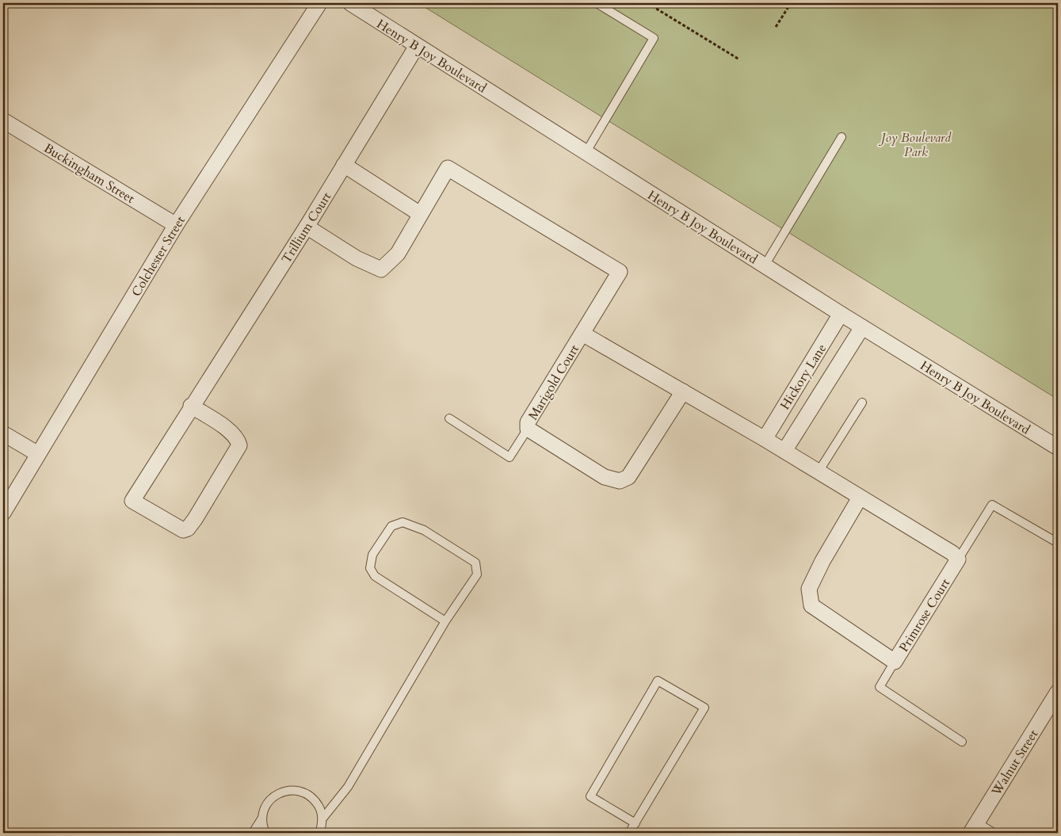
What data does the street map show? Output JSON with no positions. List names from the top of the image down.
{
  "streets": {
    "street": [
      "Henry B Joy Boulevard",
      "Buckingham Street",
      "Trillium Court",
      "Colchester Street",
      "Hickory Lane",
      "Marigold Court",
      "Primrose Court",
      "Walnut Street"
    ]
  },
  "crossings": [
    ["Henry B Joy Boulevard", "Trillium Court"],
    ["Henry B Joy Boulevard", "Hickory Lane"],
    ["Buckingham Street", "Colchester Street"],
    ["Trillium Court", "Marigold Court"],
    ["Hickory Lane", "Marigold Court"]
  ],
  "parks": ["Joy Boulevard Park"]
}
